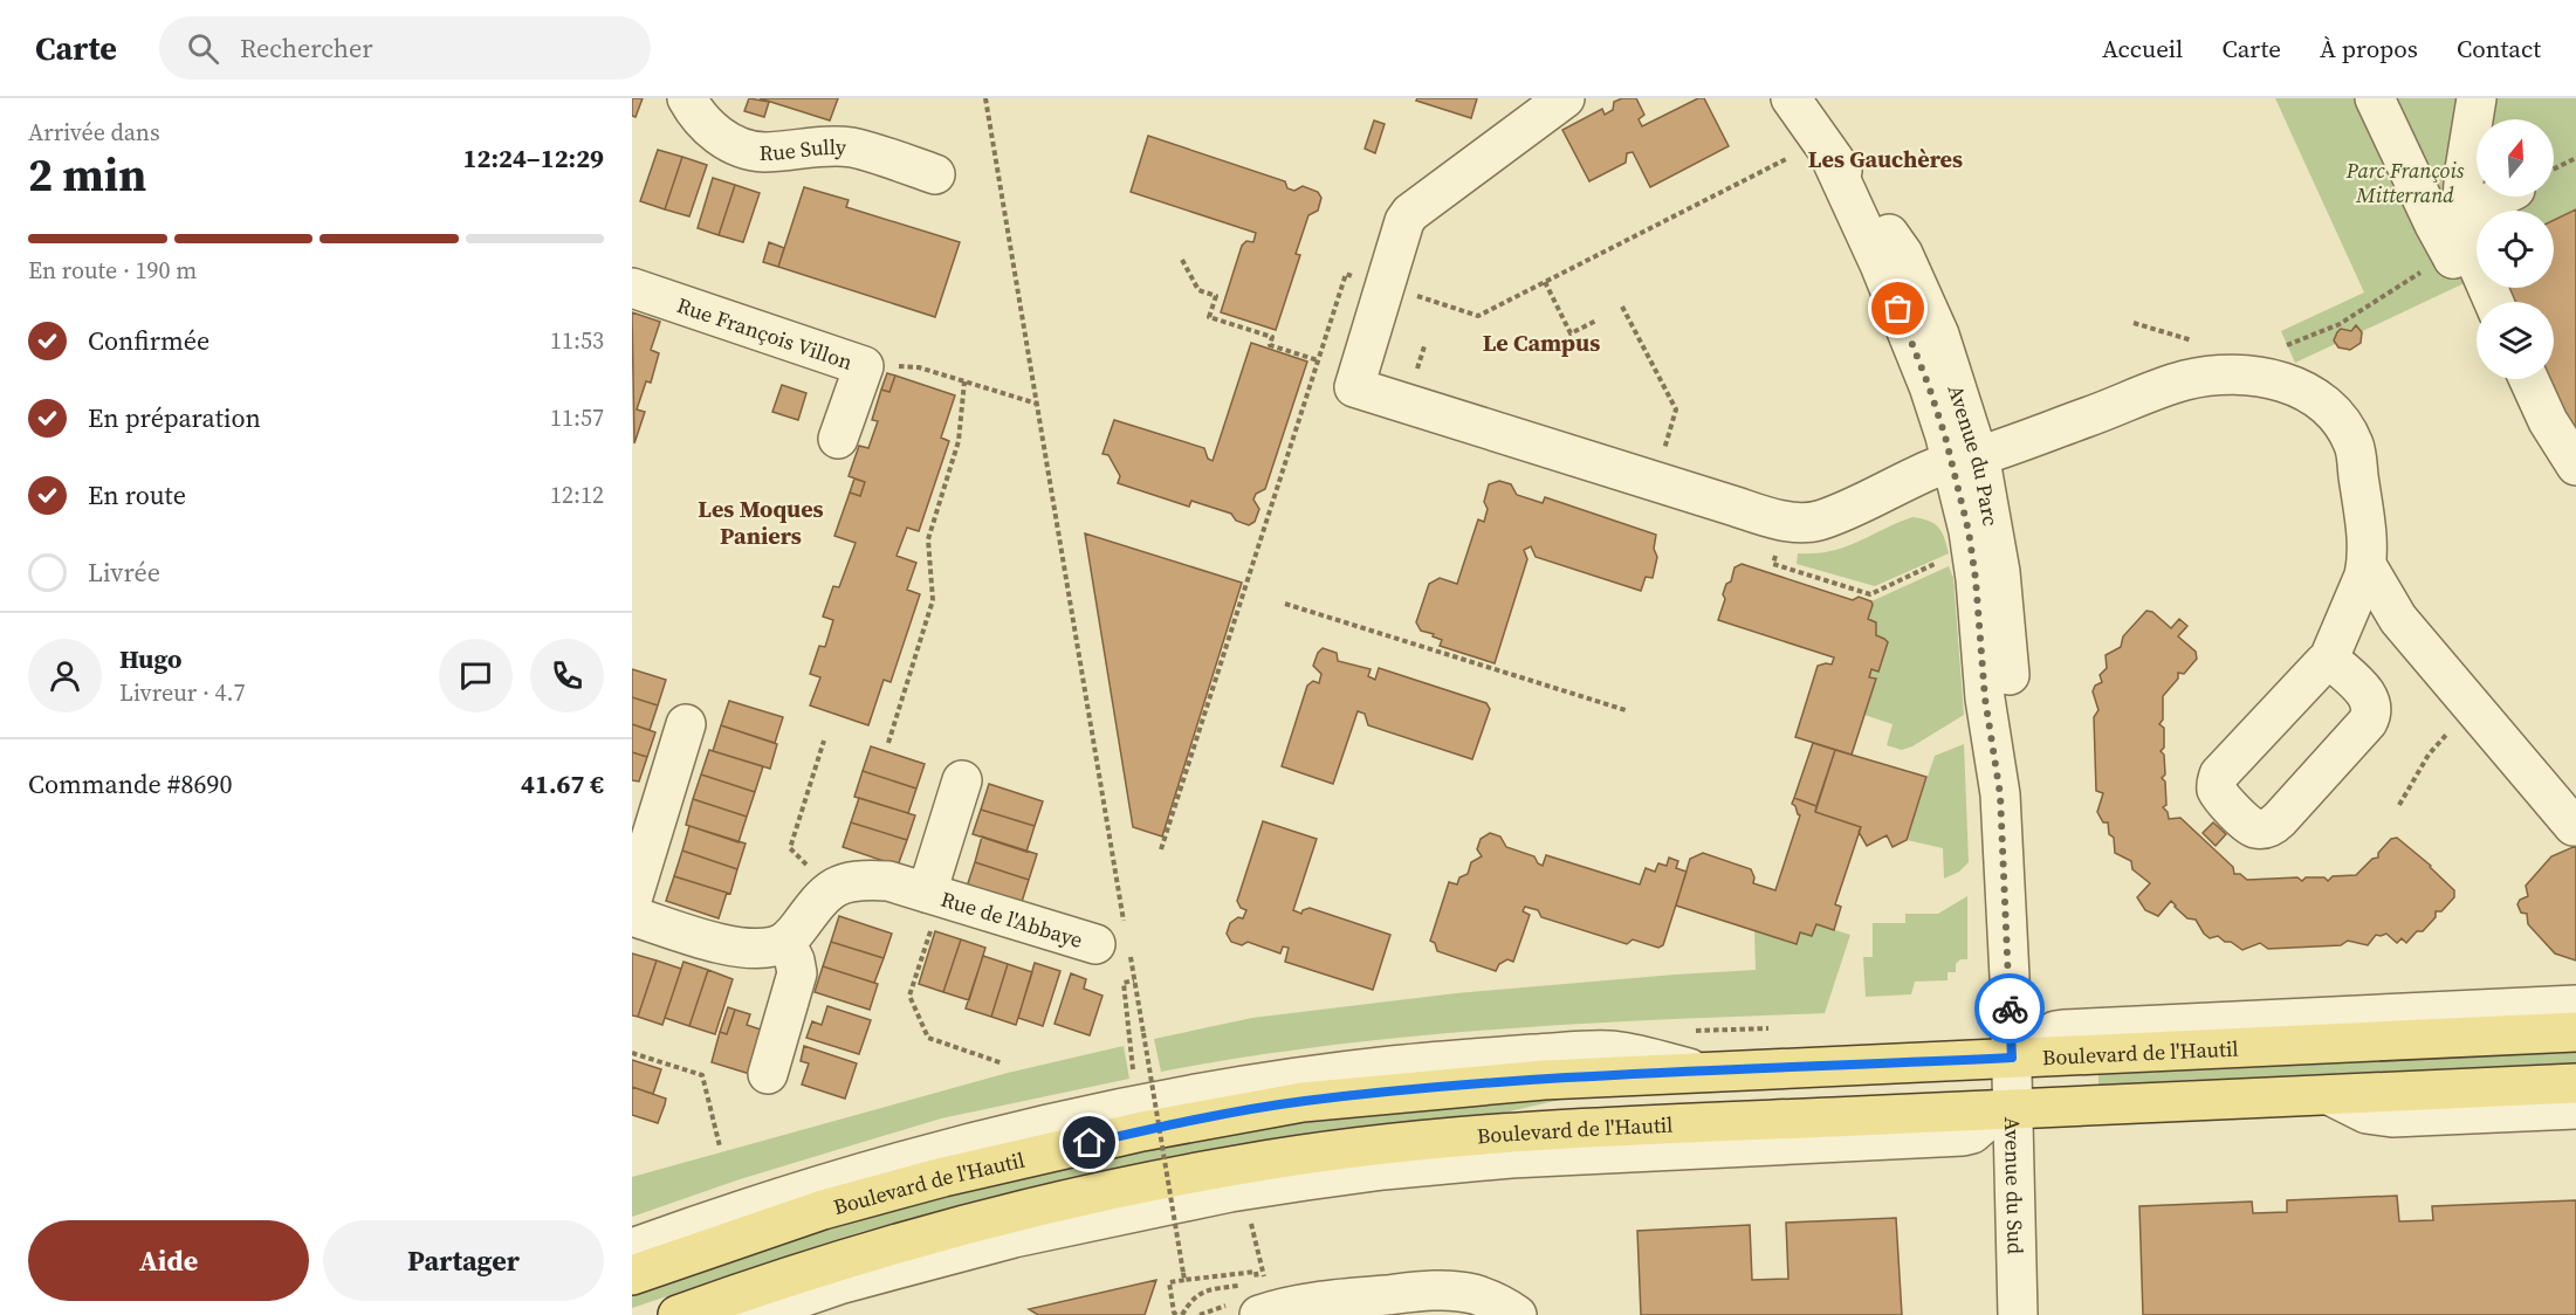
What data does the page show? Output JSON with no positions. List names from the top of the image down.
{
  "streets": {
    "main road": ["Boulevard de l'Hautil"],
    "street": [
      "Rue Sully",
      "Rue François Villon",
      "Avenue du Parc",
      "Rue de l'Abbaye",
      "Avenue du Sud"
    ]
  },
  "crossings": [
    ["Avenue du Parc", "Boulevard de l'Hautil"],
    ["Avenue du Parc", "Avenue du Sud"],
    ["Boulevard de l'Hautil", "Avenue du Sud"]
  ],
  "districts": ["Les Gauchères", "Le Campus", "Les Moques Paniers"],
  "parks": ["Parc François Mitterrand"],
  "north": "top",
  "page": {
    "header": "Carte",
    "search": "Rechercher",
    "nav": [
      "Accueil",
      "Carte",
      "À propos",
      "Contact"
    ],
    "heading": ["2 min", "Arrivée dans", "12:24–12:29"],
    "panel": [
      "Hugo",
      "Livreur · 4.7",
      "Commande #8690",
      "41.67 €"
    ],
    "bar": "En route · 190 m",
    "list": [
      ["Confirmée", "11:53"],
      ["En préparation", "11:57"],
      ["En route", "12:12"],
      "Livrée"
    ],
    "buttons": ["Aide", "Partager"]
  }
}
